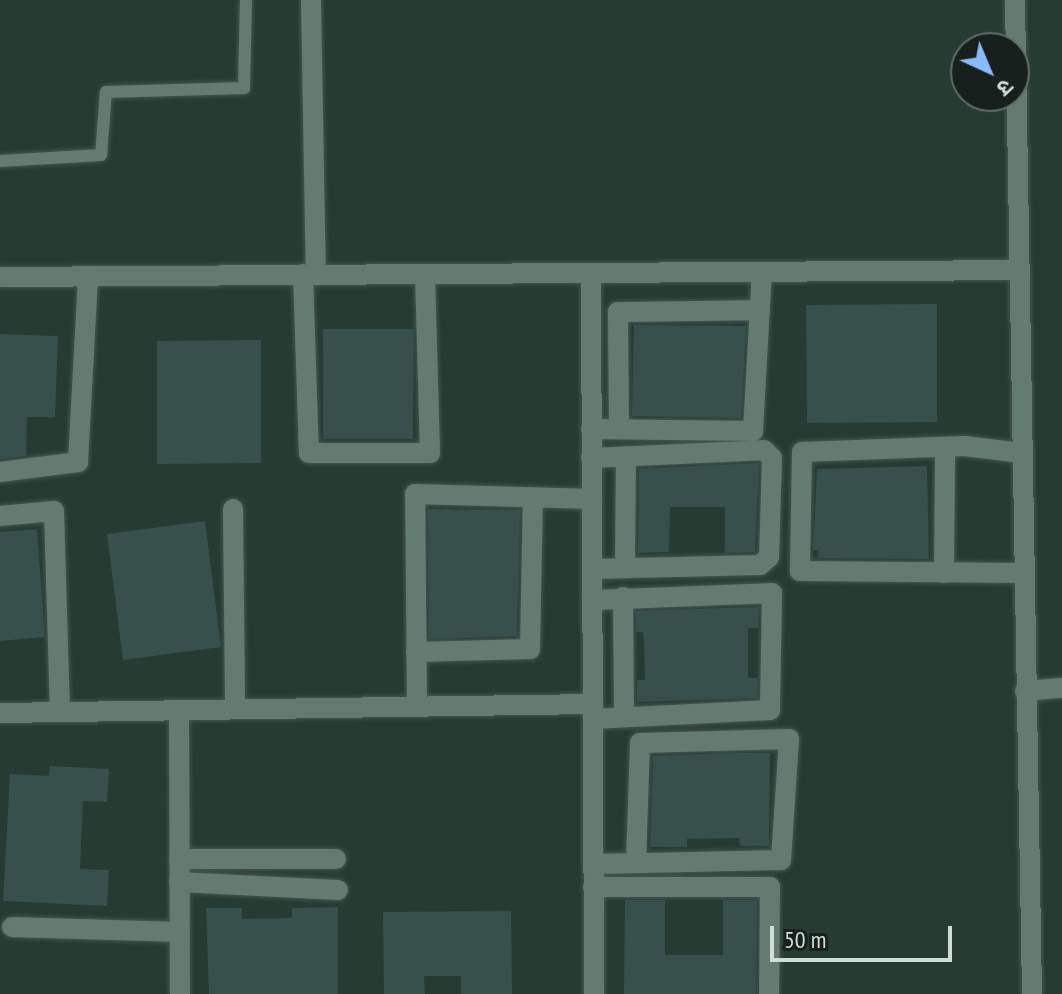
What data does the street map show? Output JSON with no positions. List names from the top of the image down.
{
  "scale_bar": "50 m",
  "north": "bottom right"
}
